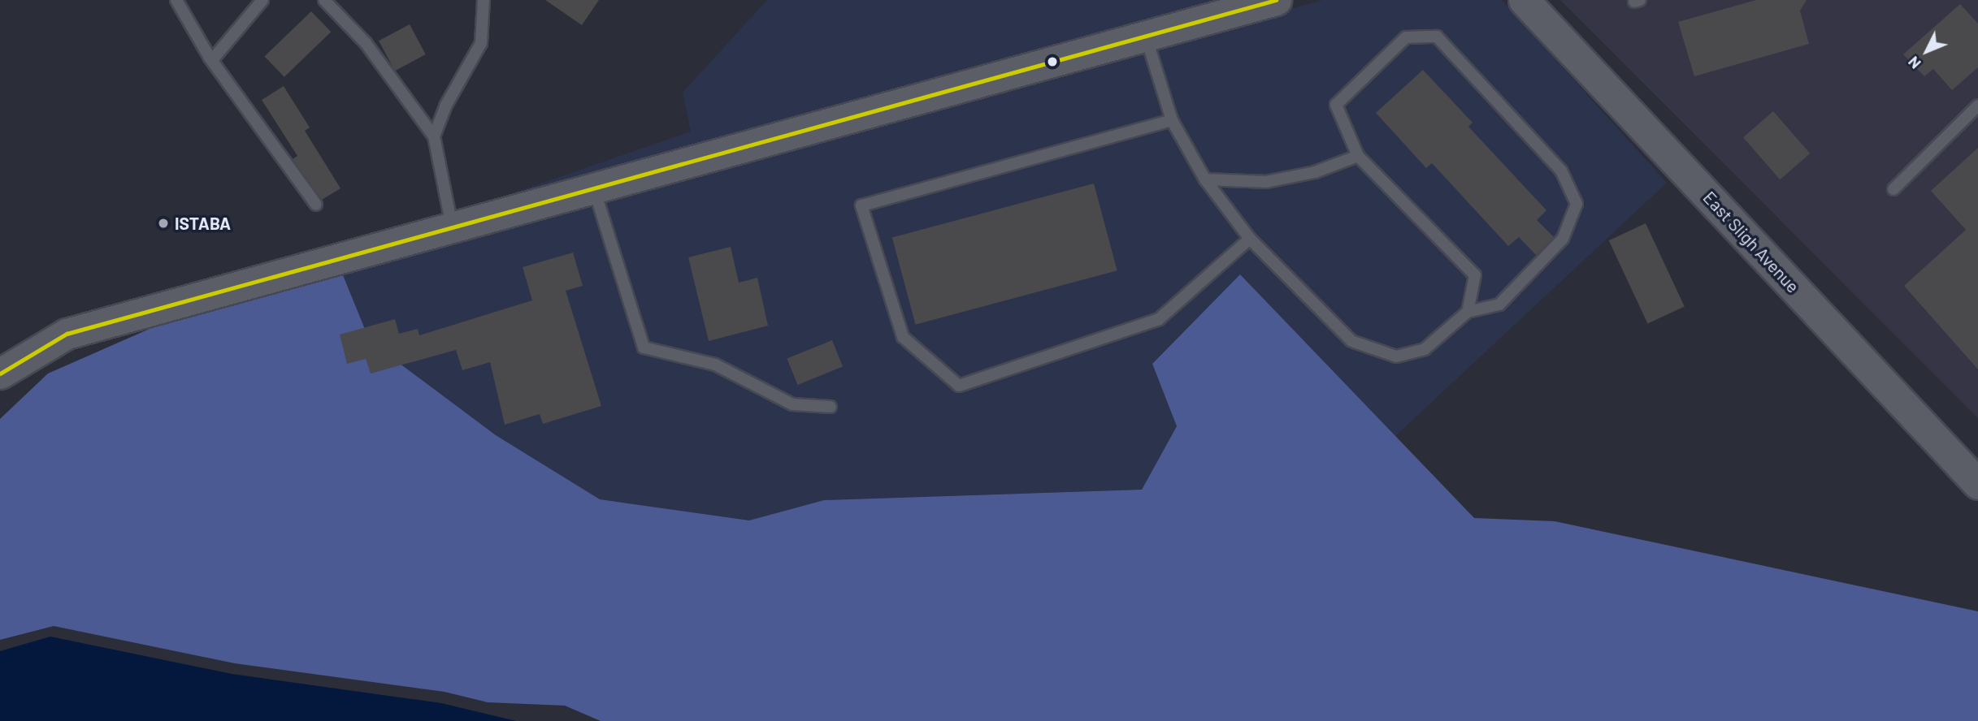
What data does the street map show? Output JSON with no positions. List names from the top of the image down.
{
  "streets": {
    "street": ["East Sligh Avenue"]
  },
  "places": ["ISTABA"],
  "north": "bottom left"
}
